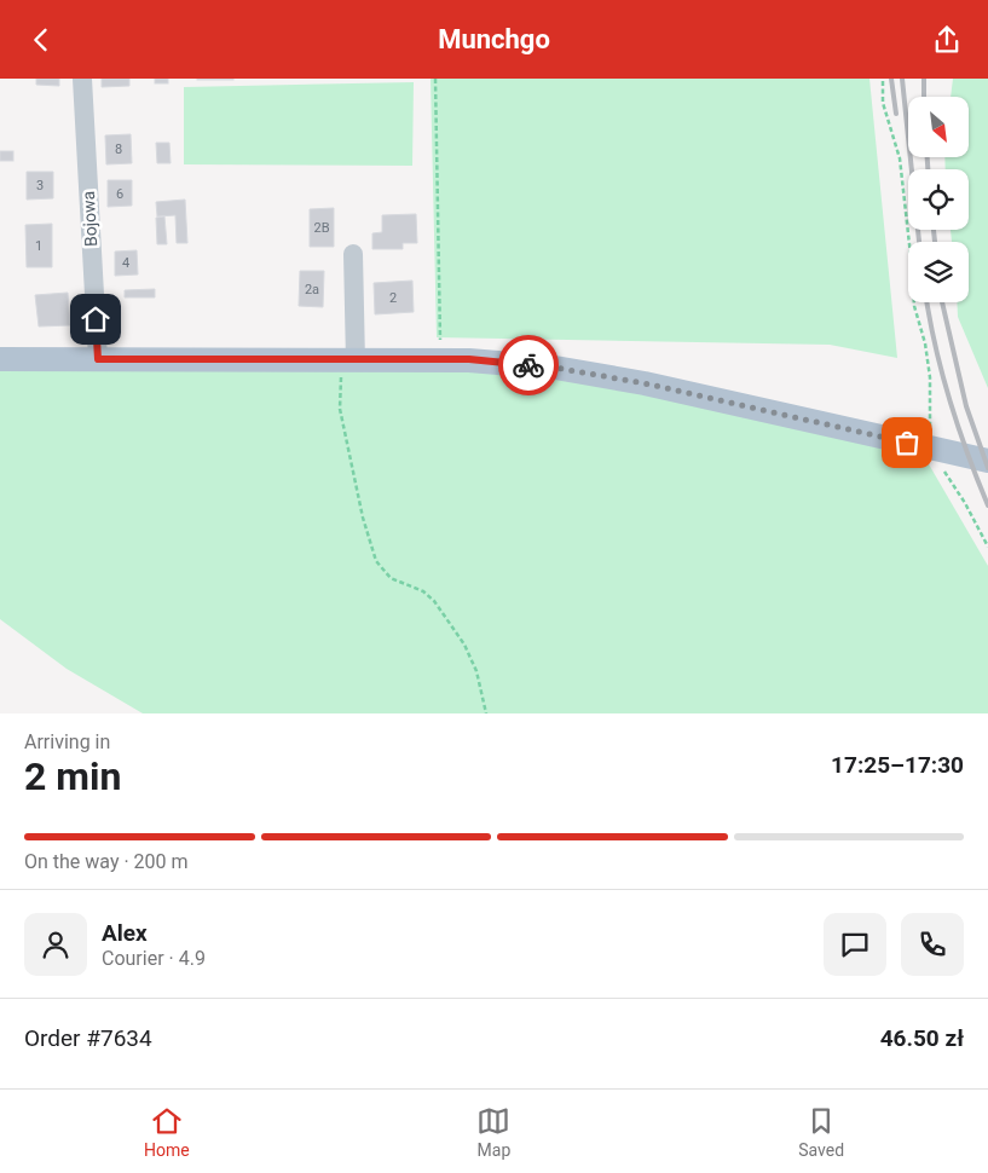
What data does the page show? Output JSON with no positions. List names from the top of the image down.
{
  "streets": {
    "street": ["Bojowa"]
  },
  "house_numbers": [
    "8",
    "3",
    "6",
    "2B",
    "1",
    "4",
    "2a",
    "2"
  ],
  "north": "bottom right",
  "page": {
    "header": "Munchgo",
    "heading": ["2 min", "Arriving in", "17:25–17:30"],
    "panel": [
      "Alex",
      "Courier · 4.9",
      "Order #7634",
      "46.50 zł"
    ],
    "bar": "On the way · 200 m",
    "tabs": ["Home", "Map", "Saved"]
  }
}
